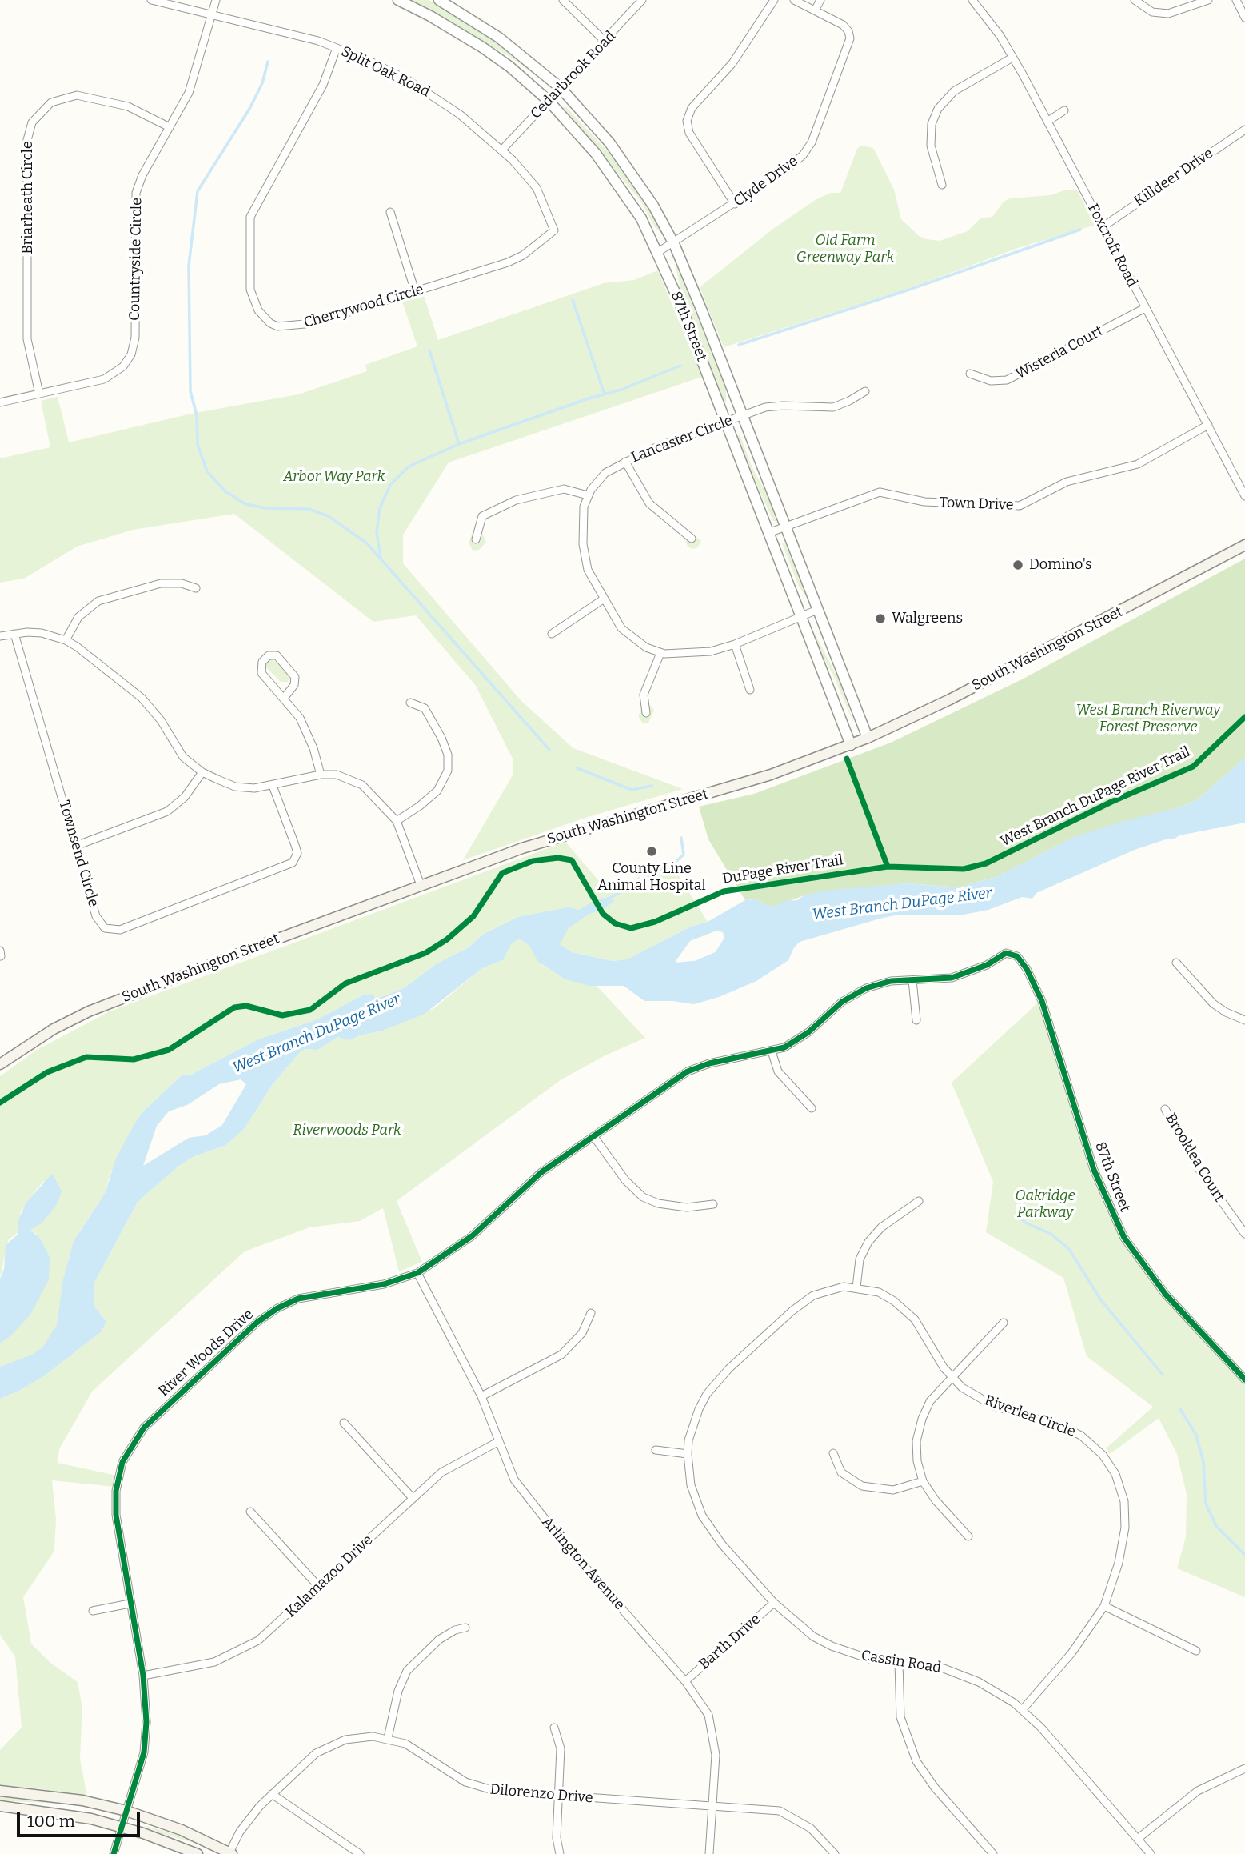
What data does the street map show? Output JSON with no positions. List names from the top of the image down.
{
  "streets": {
    "main road": ["South Washington Street"],
    "street": [
      "Split Oak Road",
      "Cedarbrook Road",
      "Killdeer Drive",
      "Clyde Drive",
      "Briarheath Circle",
      "Foxcroft Road",
      "Countryside Circle",
      "Cherrywood Circle",
      "87th Street",
      "Wisteria Court",
      "Lancaster Circle",
      "Town Drive",
      "Townsend Circle",
      "Brooklea Court",
      "River Woods Drive",
      "Riverlea Circle",
      "Arlington Avenue",
      "Kalamazoo Drive",
      "Barth Drive",
      "Cassin Road",
      "Dilorenzo Drive"
    ],
    "cycle path": ["West Branch DuPage River Trail", "DuPage River Trail"]
  },
  "crossings": [
    ["Split Oak Road", "Cedarbrook Road"],
    ["Split Oak Road", "Countryside Circle"],
    ["Split Oak Road", "Cherrywood Circle"],
    ["Cedarbrook Road", "87th Street"],
    ["Killdeer Drive", "Foxcroft Road"],
    ["Clyde Drive", "87th Street"],
    ["Briarheath Circle", "Countryside Circle"],
    ["Foxcroft Road", "Wisteria Court"],
    ["Foxcroft Road", "Town Drive"],
    ["87th Street", "Lancaster Circle"],
    ["87th Street", "Town Drive"],
    ["87th Street", "South Washington Street"],
    ["87th Street", "River Woods Drive"],
    ["River Woods Drive", "Arlington Avenue"],
    ["River Woods Drive", "Kalamazoo Drive"],
    ["Riverlea Circle", "Cassin Road"],
    ["Arlington Avenue", "Kalamazoo Drive"],
    ["Arlington Avenue", "Barth Drive"],
    ["Arlington Avenue", "Dilorenzo Drive"],
    ["Barth Drive", "Cassin Road"]
  ],
  "water": ["West Branch DuPage River"],
  "parks": [
    "Old Farm Greenway Park",
    "Arbor Way Park",
    "West Branch Riverway Forest Preserve",
    "Riverwoods Park",
    "Oakridge Parkway"
  ],
  "places": ["Domino's", "Walgreens", "County Line Animal Hospital"],
  "scale_bar": "100 m"
}
